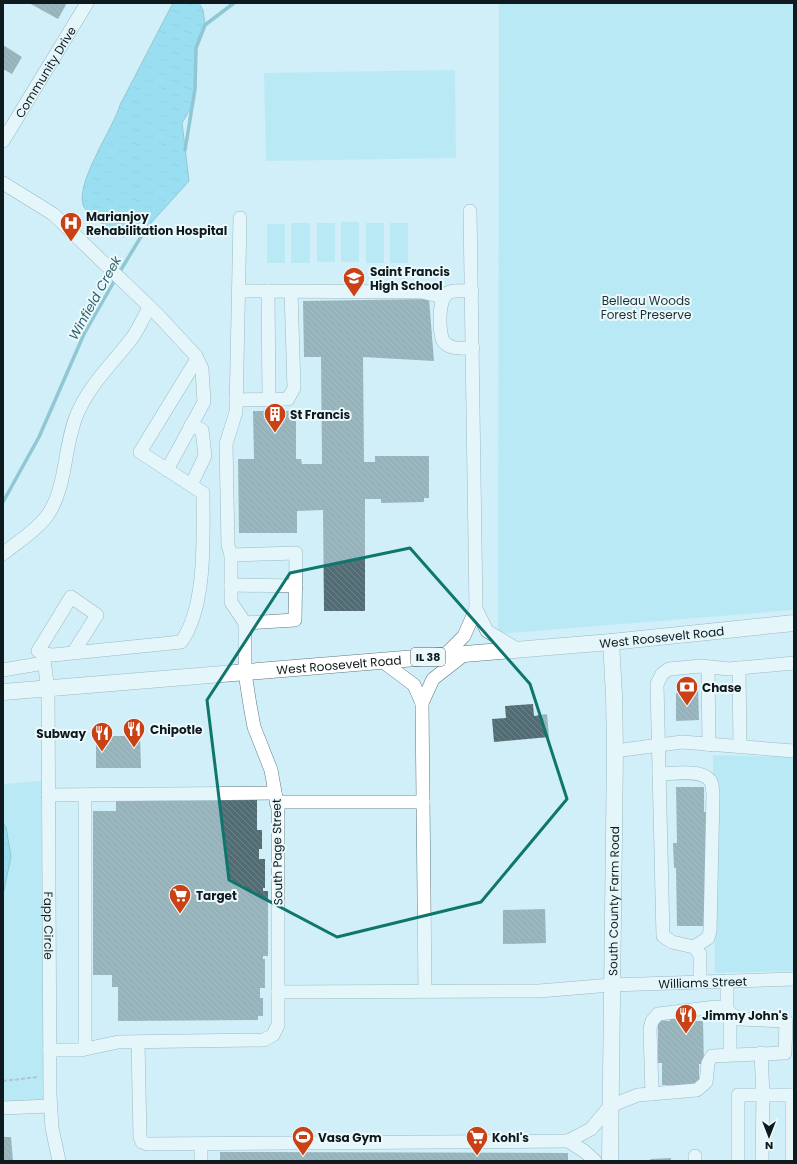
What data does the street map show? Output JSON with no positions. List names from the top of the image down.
{
  "streets": {
    "main road": ["West Roosevelt Road", "IL 38", "South County Farm Road"],
    "street": [
      "Community Drive",
      "South Page Street",
      "Fapp Circle",
      "Williams Street"
    ]
  },
  "crossings": [
    ["West Roosevelt Road", "South Page Street"],
    ["West Roosevelt Road", "South County Farm Road"],
    ["West Roosevelt Road", "Fapp Circle"],
    ["South Page Street", "Williams Street"],
    ["South County Farm Road", "Williams Street"]
  ],
  "water": ["Winfield Creek"],
  "parks": ["Belleau Woods Forest Preserve"],
  "places": {
    "hospital": ["Marianjoy Rehabilitation Hospital"],
    "school or university": ["Saint Francis High School"],
    "building": ["St Francis"],
    "bank": ["Chase"],
    "restaurant": ["Chipotle", "Subway", "Jimmy John's"],
    "supermarket": ["Target", "Kohl's"],
    "sports": ["Vasa Gym"]
  },
  "north": "bottom"
}
